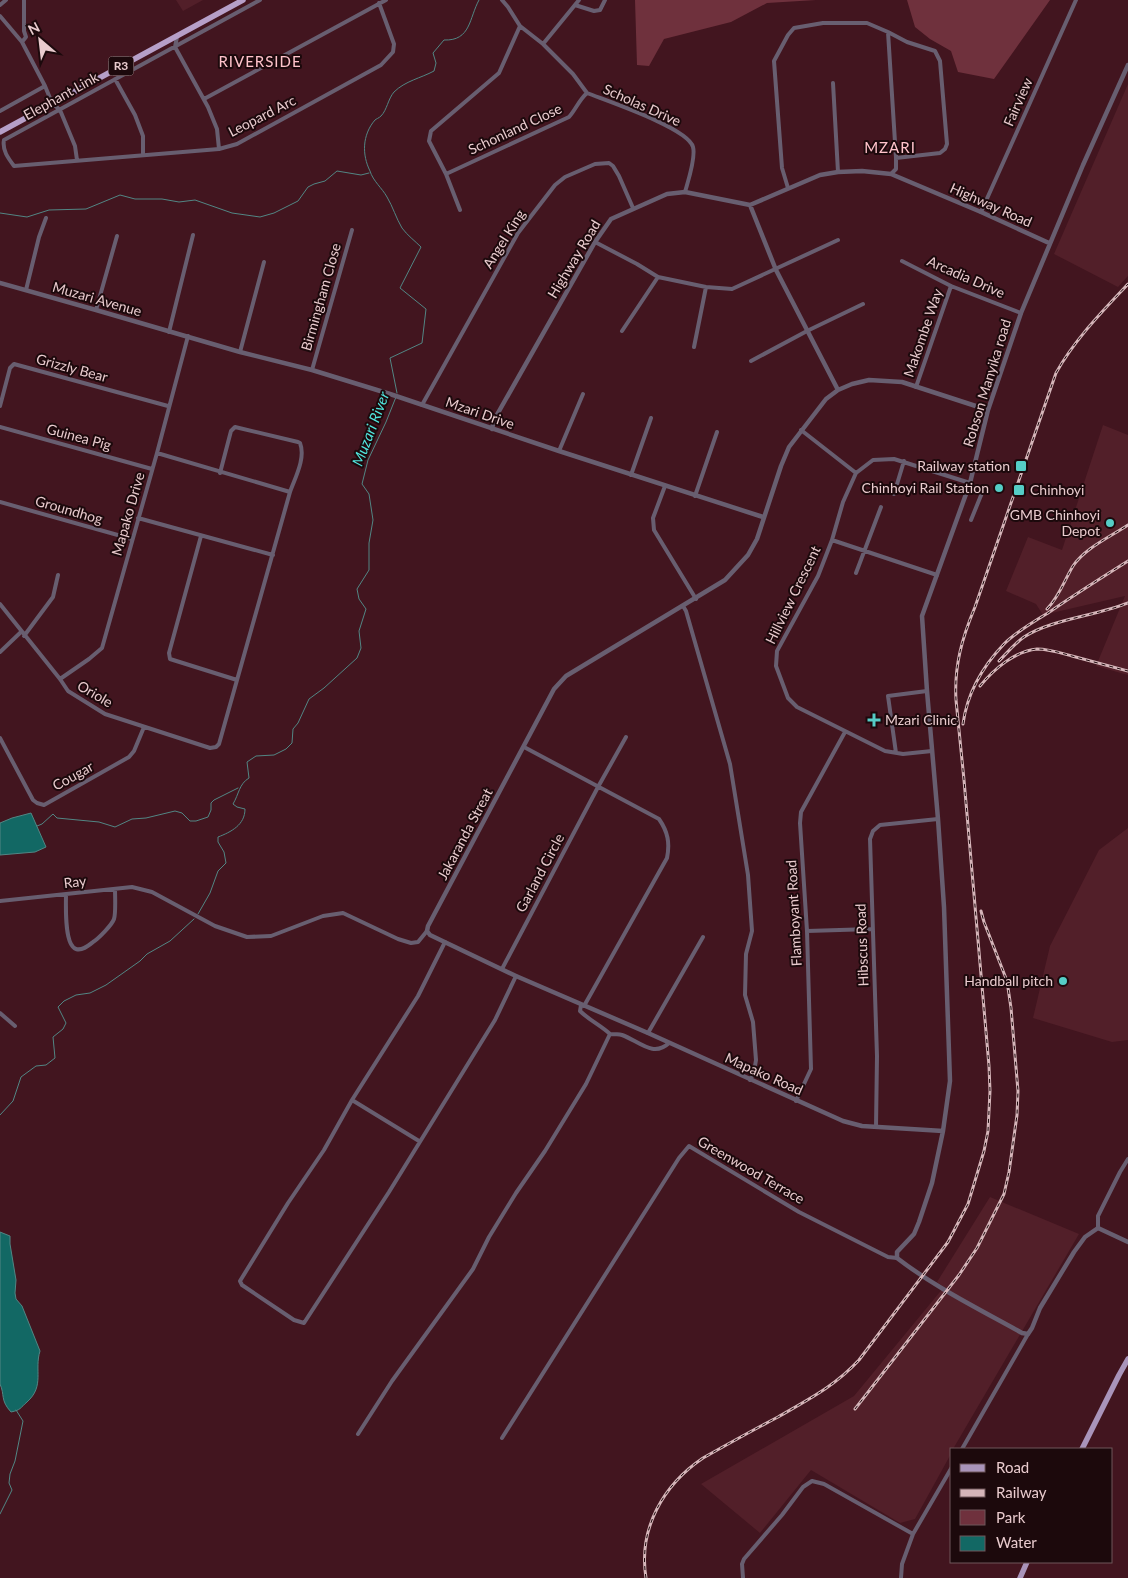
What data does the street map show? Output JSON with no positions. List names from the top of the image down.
{
  "streets": {
    "highway": ["R3"],
    "street": [
      "Elephant Link",
      "Fairview",
      "Scholas Drive",
      "Leopard Arc",
      "Schonland Close",
      "Highway Road",
      "Angel King",
      "Arcadia Drive",
      "Birmingham Close",
      "Muzari Avenue",
      "Makombe Way",
      "Grizzly Bear",
      "Robson Manyika road",
      "Mzari Drive",
      "Guinea Pig",
      "Groundhog",
      "Mapako Drive",
      "Hillview Crescent",
      "Oriole",
      "Cougar",
      "Jakaranda Streat",
      "Garland Circle",
      "Ray",
      "Flamboyant Road",
      "Hibscus Road",
      "Mapako Road",
      "Greenwood Terrace"
    ]
  },
  "crossings": [
    ["Elephant Link", "Leopard Arc"],
    ["Fairview", "Highway Road"],
    ["Scholas Drive", "Schonland Close"],
    ["Scholas Drive", "Highway Road"],
    ["Highway Road", "Angel King"],
    ["Highway Road", "Robson Manyika road"],
    ["Highway Road", "Mzari Drive"],
    ["Angel King", "Mzari Drive"],
    ["Arcadia Drive", "Makombe Way"],
    ["Arcadia Drive", "Robson Manyika road"],
    ["Birmingham Close", "Mzari Drive"],
    ["Muzari Avenue", "Mzari Drive"],
    ["Muzari Avenue", "Mapako Drive"],
    ["Grizzly Bear", "Mapako Drive"],
    ["Robson Manyika road", "Hillview Crescent"],
    ["Robson Manyika road", "Hibscus Road"],
    ["Robson Manyika road", "Mapako Road"],
    ["Robson Manyika road", "Greenwood Terrace"],
    ["Mzari Drive", "Mapako Drive"],
    ["Mzari Drive", "Jakaranda Streat"],
    ["Guinea Pig", "Mapako Drive"],
    ["Groundhog", "Mapako Drive"],
    ["Mapako Drive", "Oriole"],
    ["Hillview Crescent", "Flamboyant Road"],
    ["Oriole", "Cougar"],
    ["Jakaranda Streat", "Ray"],
    ["Jakaranda Streat", "Mapako Road"],
    ["Garland Circle", "Mapako Road"],
    ["Ray", "Mapako Road"],
    ["Flamboyant Road", "Mapako Road"],
    ["Hibscus Road", "Mapako Road"]
  ],
  "districts": ["RIVERSIDE", "MZARI"],
  "water": ["Muzari River"],
  "places": {
    "transit": ["Railway station", "Chinhoyi"],
    "other": ["Chinhoyi Rail Station", "GMB Chinhoyi Depot", "Handball pitch"],
    "health": ["Mzari Clinic"]
  },
  "legend": [
    "Road",
    "Railway",
    "Park",
    "Water"
  ],
  "north": "top left"
}
